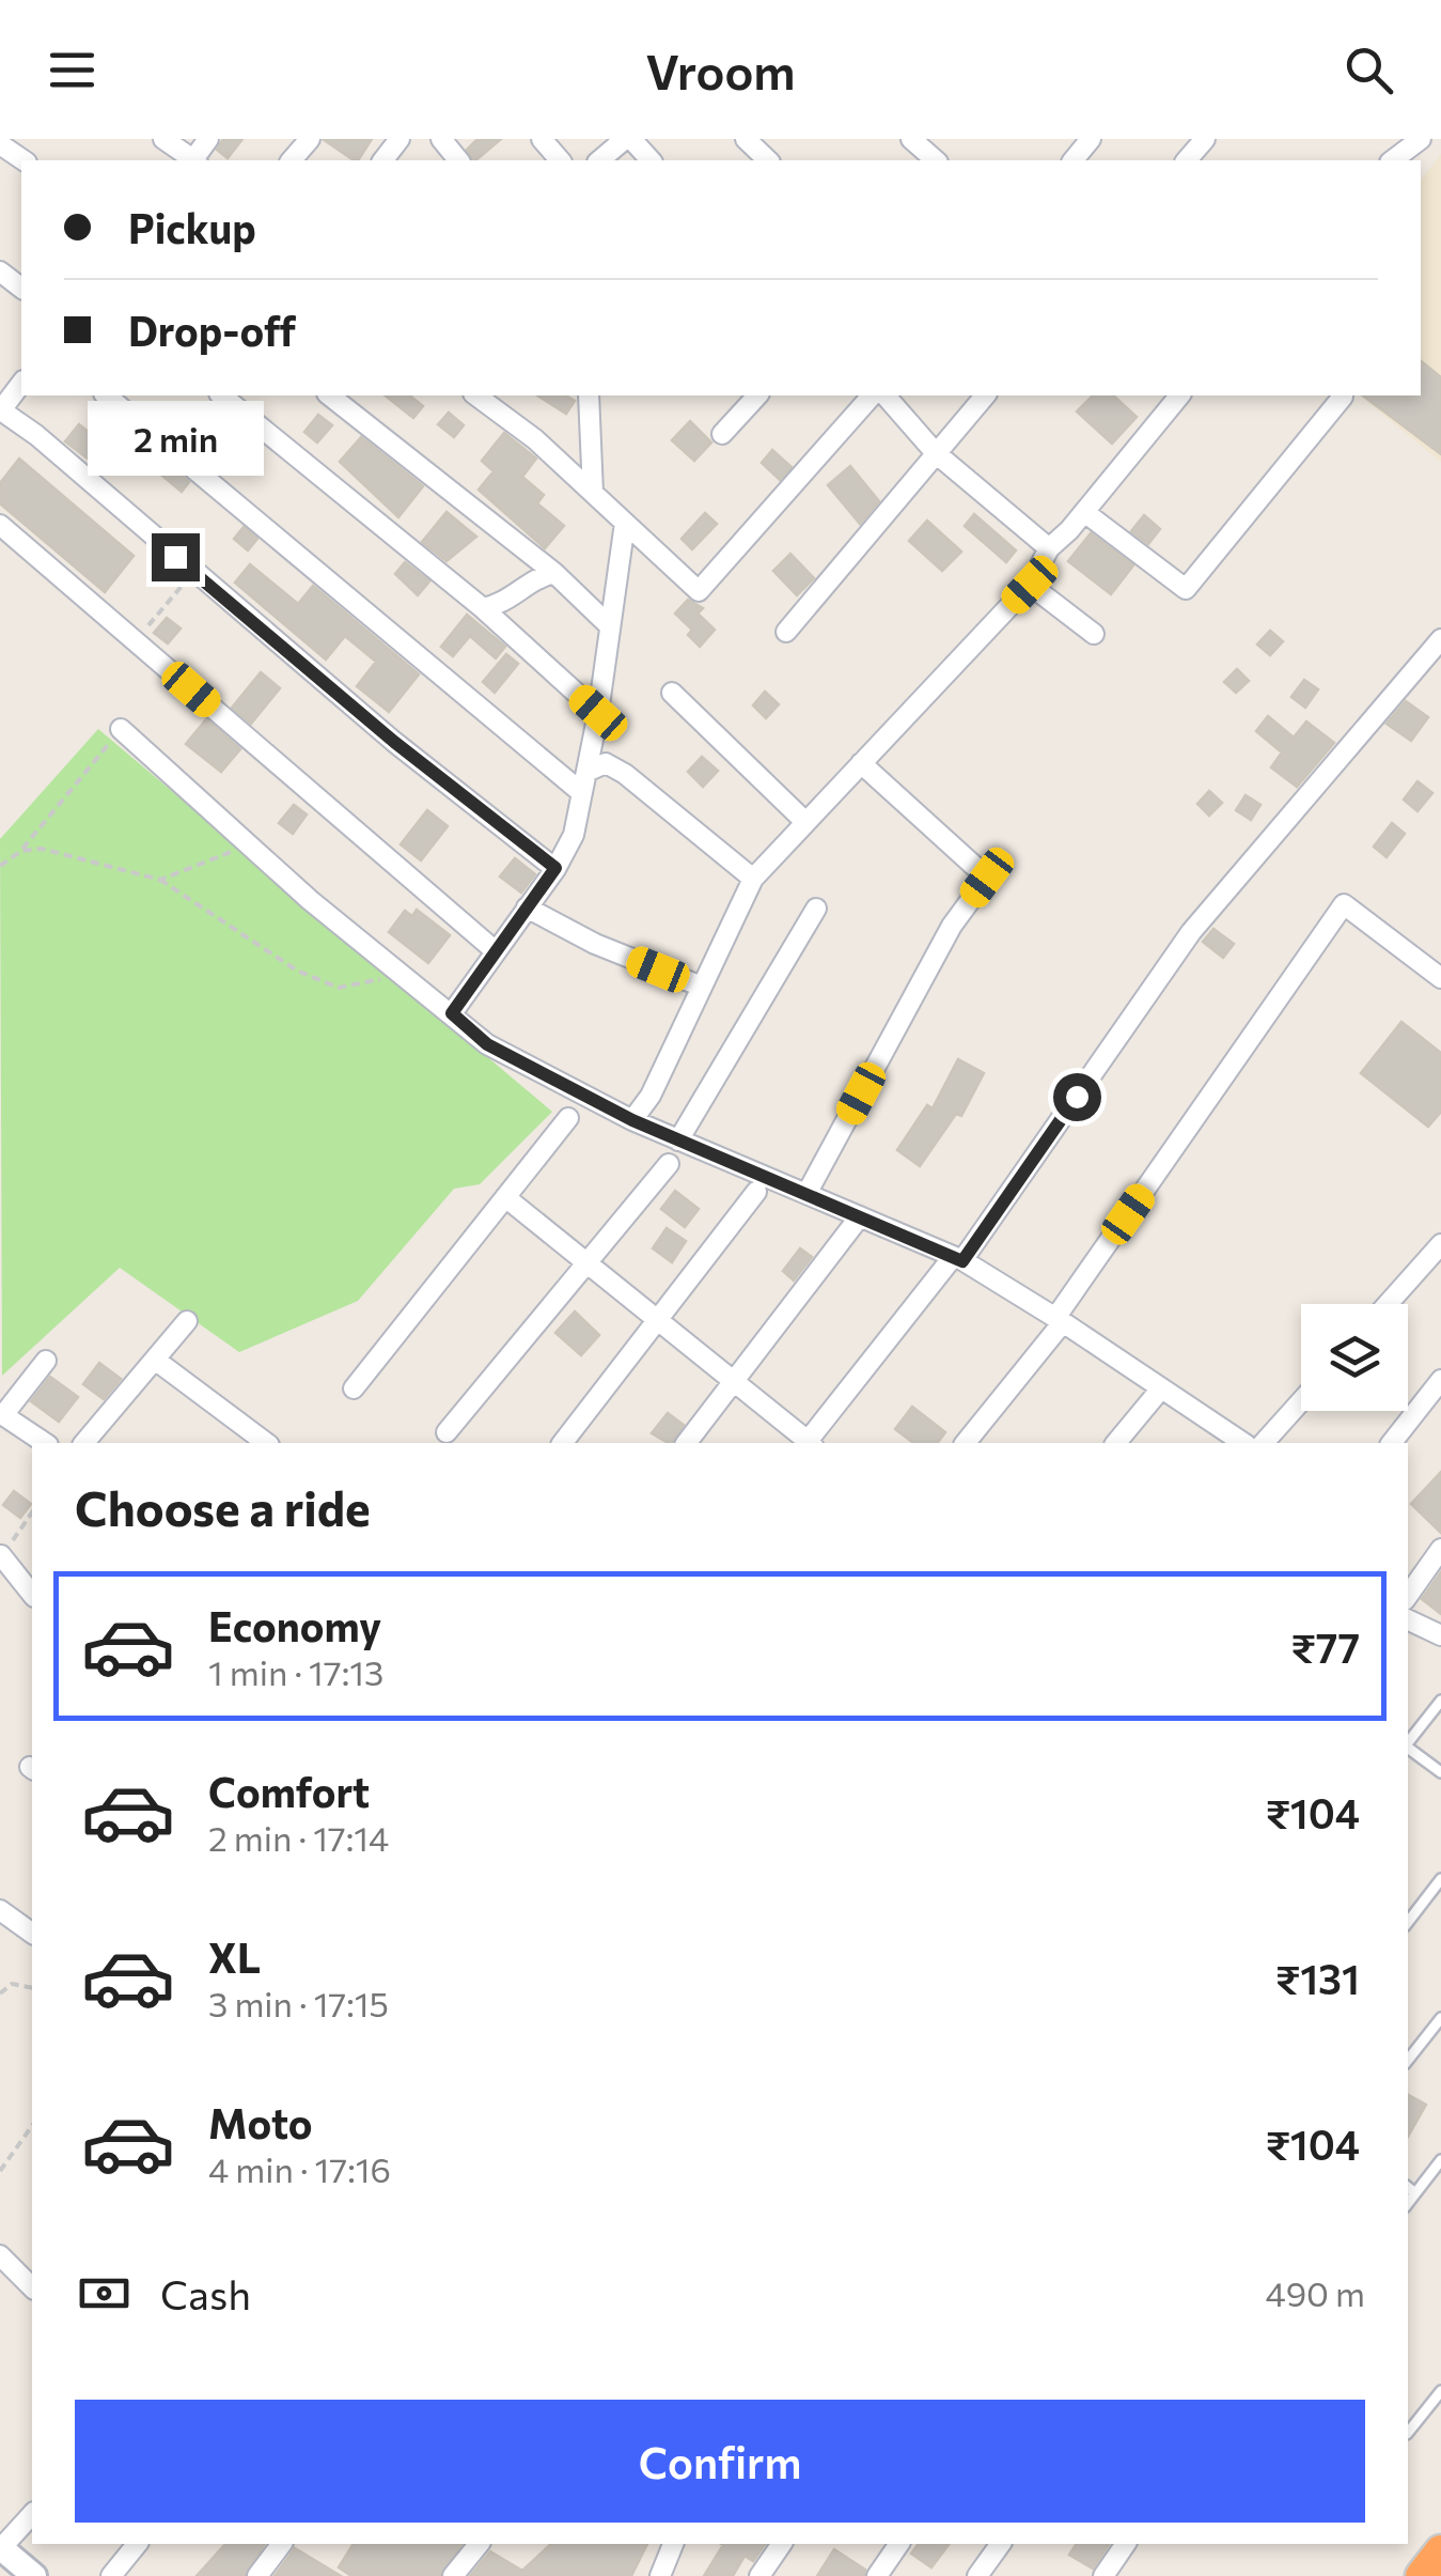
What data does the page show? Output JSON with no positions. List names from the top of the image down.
{
  "page": {
    "header": "Vroom",
    "banner": ["Pickup", "Drop-off"],
    "bubble": "2 min",
    "heading": "Choose a ride",
    "list": [
      {
        "name": "Economy",
        "note": "1 min · 17:13",
        "value": "₹77"
      },
      {
        "name": "Comfort",
        "note": "2 min · 17:14",
        "value": "₹104"
      },
      {
        "name": "XL",
        "note": "3 min · 17:15",
        "value": "₹131"
      },
      {
        "name": "Moto",
        "note": "4 min · 17:16",
        "value": "₹104"
      }
    ],
    "pay": ["Cash", "490 m"],
    "buttons": "Confirm"
  }
}
